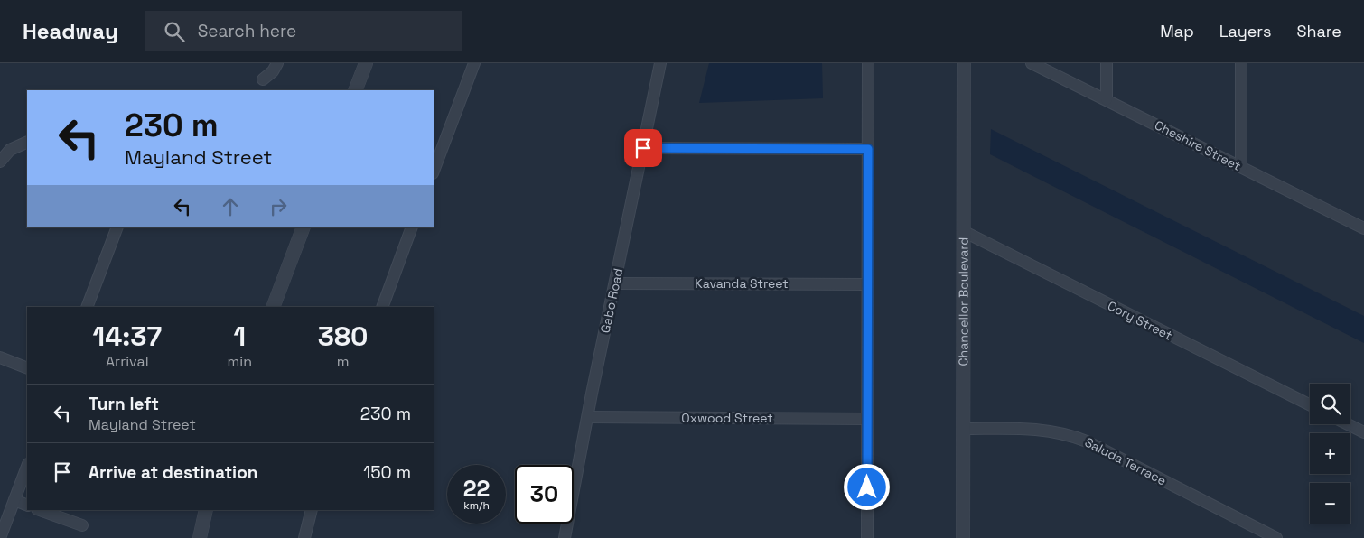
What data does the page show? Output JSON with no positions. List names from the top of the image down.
{
  "streets": {
    "street": [
      "Cheshire Street",
      "Kavanda Street",
      "Gabo Road",
      "Chancellor Boulevard",
      "Cory Street",
      "Oxwood Street",
      "Saluda Terrace"
    ]
  },
  "crossings": [
    ["Kavanda Street", "Gabo Road"],
    ["Gabo Road", "Oxwood Street"],
    ["Chancellor Boulevard", "Cory Street"],
    ["Chancellor Boulevard", "Saluda Terrace"]
  ],
  "page": {
    "header": "Headway",
    "search": "Search here",
    "nav": ["Map", "Layers", "Share"],
    "turn": ["230 m", "Mayland Street"],
    "eta": [
      "14:37",
      "Arrival",
      "1",
      "min",
      "380",
      "m"
    ],
    "map_buttons": ["+", "−"],
    "list": [
      {
        "name": "Turn left",
        "note": "Mayland Street",
        "value": "230 m"
      },
      {
        "name": "Arrive at destination",
        "value": "150 m"
      }
    ],
    "speed": "22 km/h",
    "limit": "30"
  }
}
